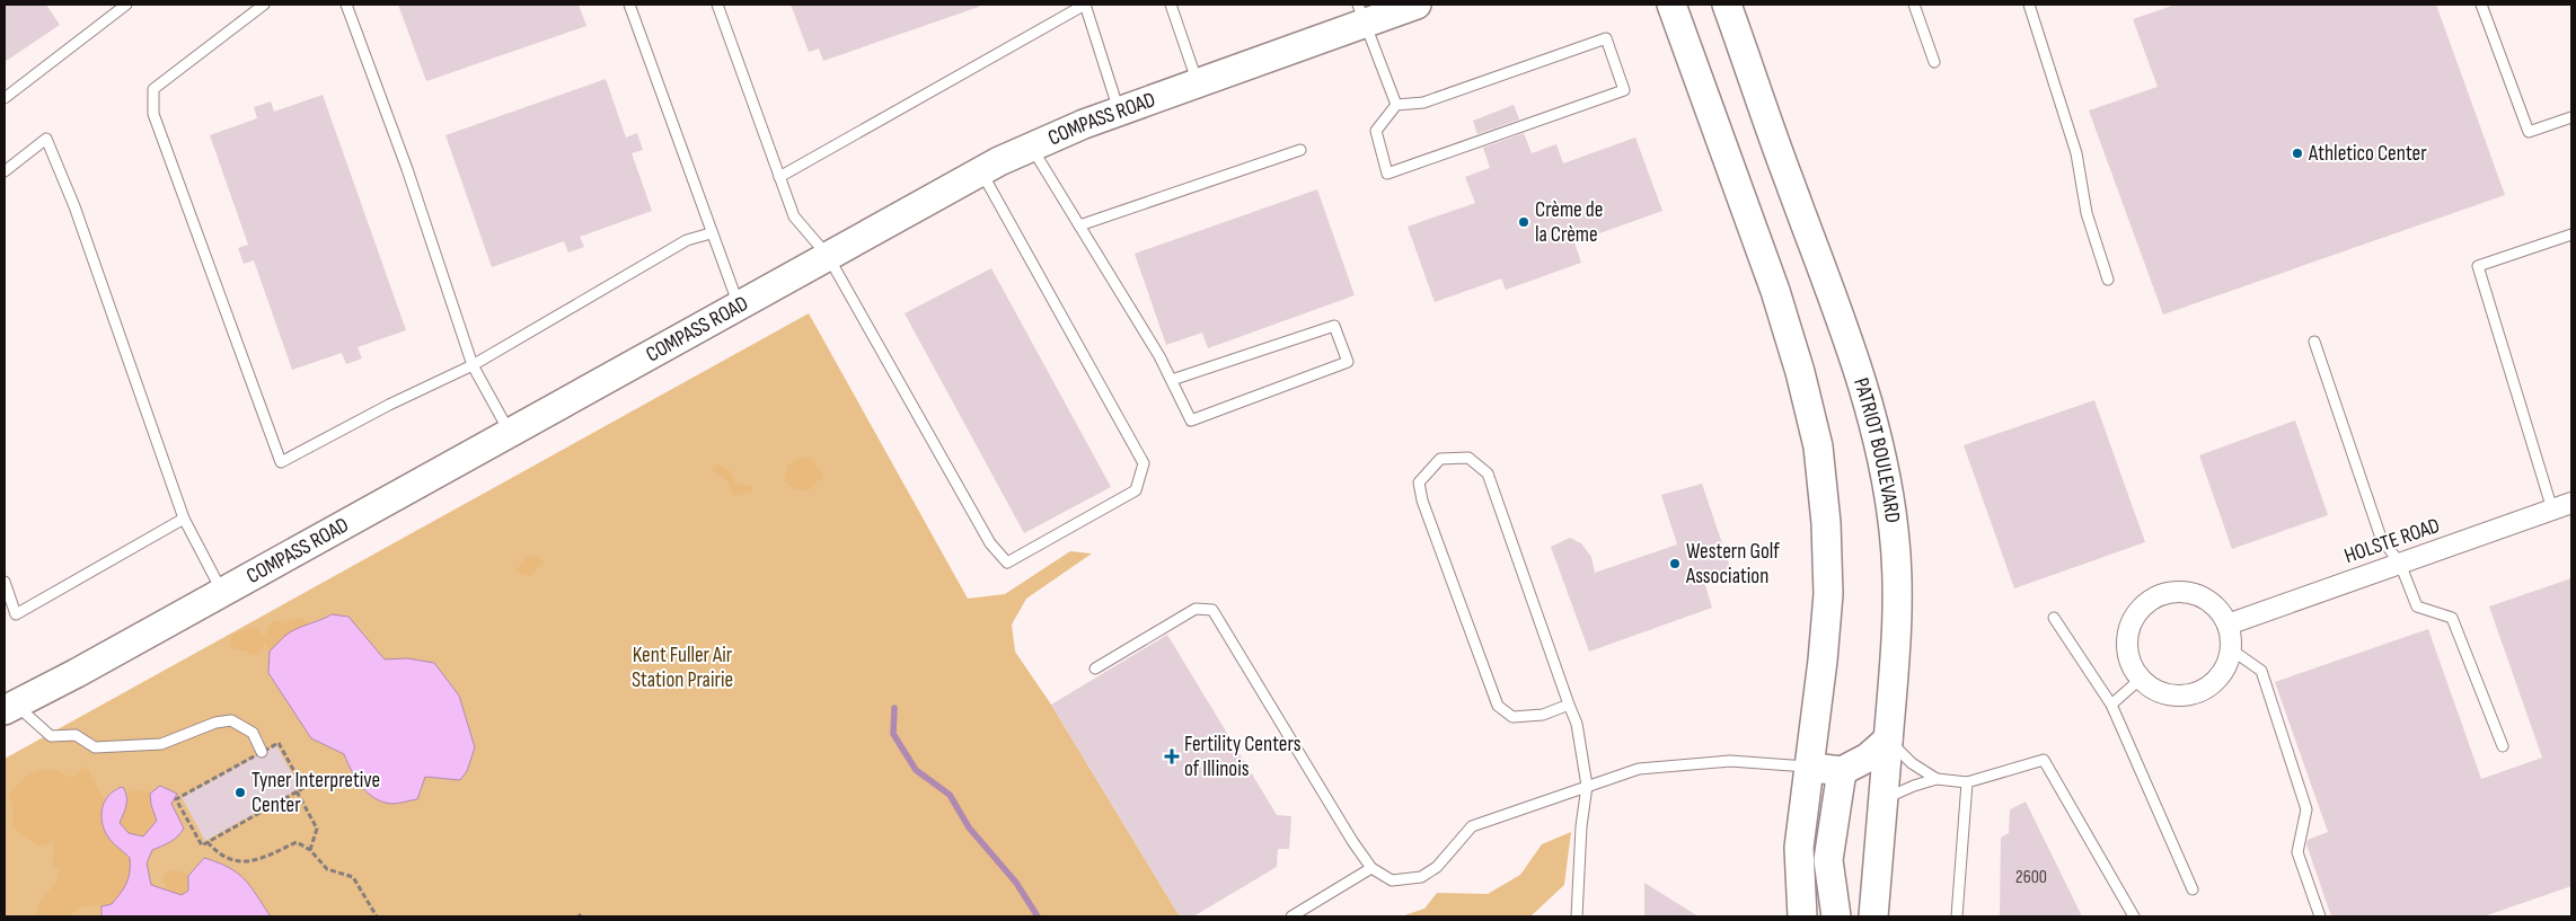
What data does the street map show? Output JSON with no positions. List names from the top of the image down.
{
  "streets": {
    "main road": ["COMPASS ROAD", "PATRIOT BOULEVARD"],
    "street": ["HOLSTE ROAD"]
  },
  "parks": ["Kent Fuller Air Station Prairie"],
  "places": {
    "other": [
      "Athletico Center",
      "Crème de la Crème",
      "Western Golf Association",
      "Tyner Interpretive Center"
    ],
    "health": ["Fertility Centers of Illinois"]
  },
  "house_numbers": ["2600"]
}
